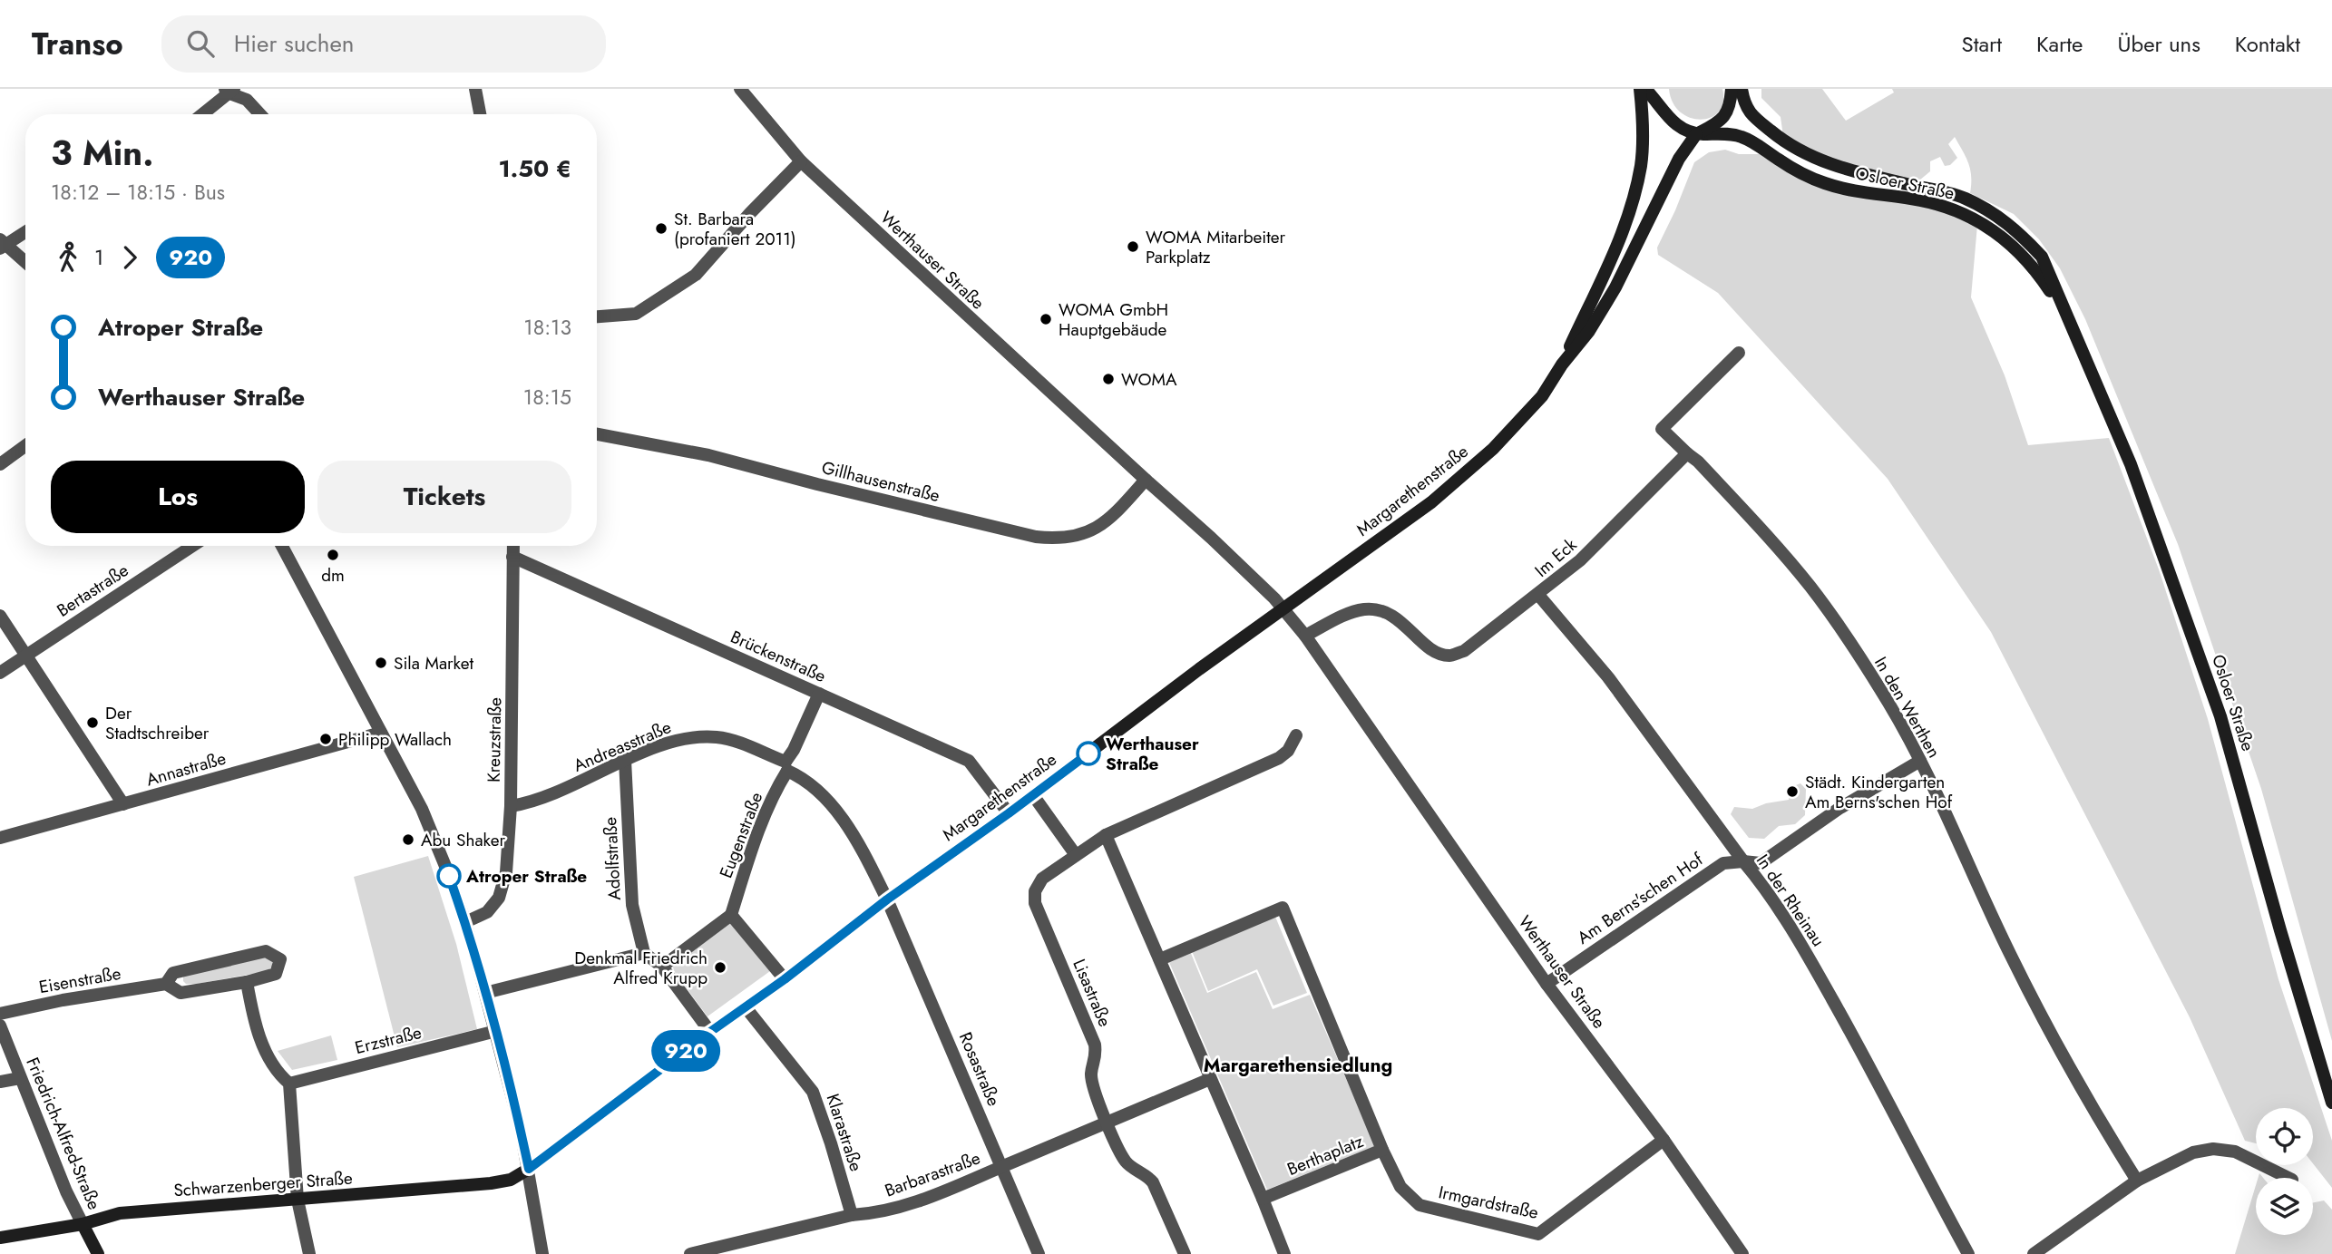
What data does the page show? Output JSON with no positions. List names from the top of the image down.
{
  "streets": {
    "main road": [
      "Osloer Straße",
      "Margarethenstraße",
      "Friedrich-Alfred-Straße",
      "Schwarzenberger Straße"
    ],
    "street": [
      "Werthauser Straße",
      "Gillhausenstraße",
      "Im Eck",
      "Bertastraße",
      "Brückenstraße",
      "In den Werthen",
      "Kreuzstraße",
      "Andreasstraße",
      "Annastraße",
      "Eugenstraße",
      "Adolfstraße",
      "Am Berns'schen Hof",
      "In der Rheinau",
      "Eisenstraße",
      "Lisastraße",
      "Erzstraße",
      "Rosastraße",
      "Klarastraße",
      "Berthaplatz",
      "Barbarastraße",
      "Irmgardstraße"
    ]
  },
  "crossings": [
    ["Osloer Straße", "Margarethenstraße"],
    ["Werthauser Straße", "Gillhausenstraße"],
    ["Werthauser Straße", "Margarethenstraße"],
    ["Werthauser Straße", "Im Eck"],
    ["Werthauser Straße", "Am Berns'schen Hof"],
    ["Werthauser Straße", "Irmgardstraße"],
    ["Margarethenstraße", "Brückenstraße"],
    ["Margarethenstraße", "Andreasstraße"],
    ["Margarethenstraße", "Rosastraße"],
    ["Margarethenstraße", "Klarastraße"],
    ["Margarethenstraße", "Schwarzenberger Straße"],
    ["Im Eck", "In den Werthen"],
    ["Im Eck", "In der Rheinau"],
    ["Brückenstraße", "Kreuzstraße"],
    ["Brückenstraße", "Eugenstraße"],
    ["In den Werthen", "Am Berns'schen Hof"],
    ["Kreuzstraße", "Andreasstraße"],
    ["Andreasstraße", "Eugenstraße"],
    ["Andreasstraße", "Adolfstraße"],
    ["Andreasstraße", "Rosastraße"],
    ["Am Berns'schen Hof", "In der Rheinau"],
    ["Lisastraße", "Barbarastraße"],
    ["Rosastraße", "Barbarastraße"],
    ["Klarastraße", "Barbarastraße"],
    ["Friedrich-Alfred-Straße", "Schwarzenberger Straße"],
    ["Berthaplatz", "Irmgardstraße"]
  ],
  "districts": ["Margarethensiedlung"],
  "places": [
    "St. Barbara (profaniert 2011)",
    "WOMA Mitarbeiter Parkplatz",
    "WOMA GmbH Hauptgebäude",
    "WOMA",
    "dm",
    "Sila Market",
    "Der Stadtschreiber",
    "Philipp Wallach",
    "Werthauser Straße",
    "Städt. Kindergarten Am Berns'schen Hof",
    "Abu Shaker",
    "Atroper Straße",
    "Denkmal Friedrich Alfred Krupp"
  ],
  "lines": ["bus line 920"],
  "page": {
    "header": "Transo",
    "search": "Hier suchen",
    "nav": [
      "Start",
      "Karte",
      "Über uns",
      "Kontakt"
    ],
    "on_map": "920",
    "heading": ["3 Min.", "18:12 – 18:15 · Bus", "1.50 €"],
    "legs": ["1", "920"],
    "list": [
      {
        "name": "Atroper Straße",
        "value": "18:13"
      },
      {
        "name": "Werthauser Straße",
        "value": "18:15"
      }
    ],
    "buttons": ["Los", "Tickets"]
  }
}
